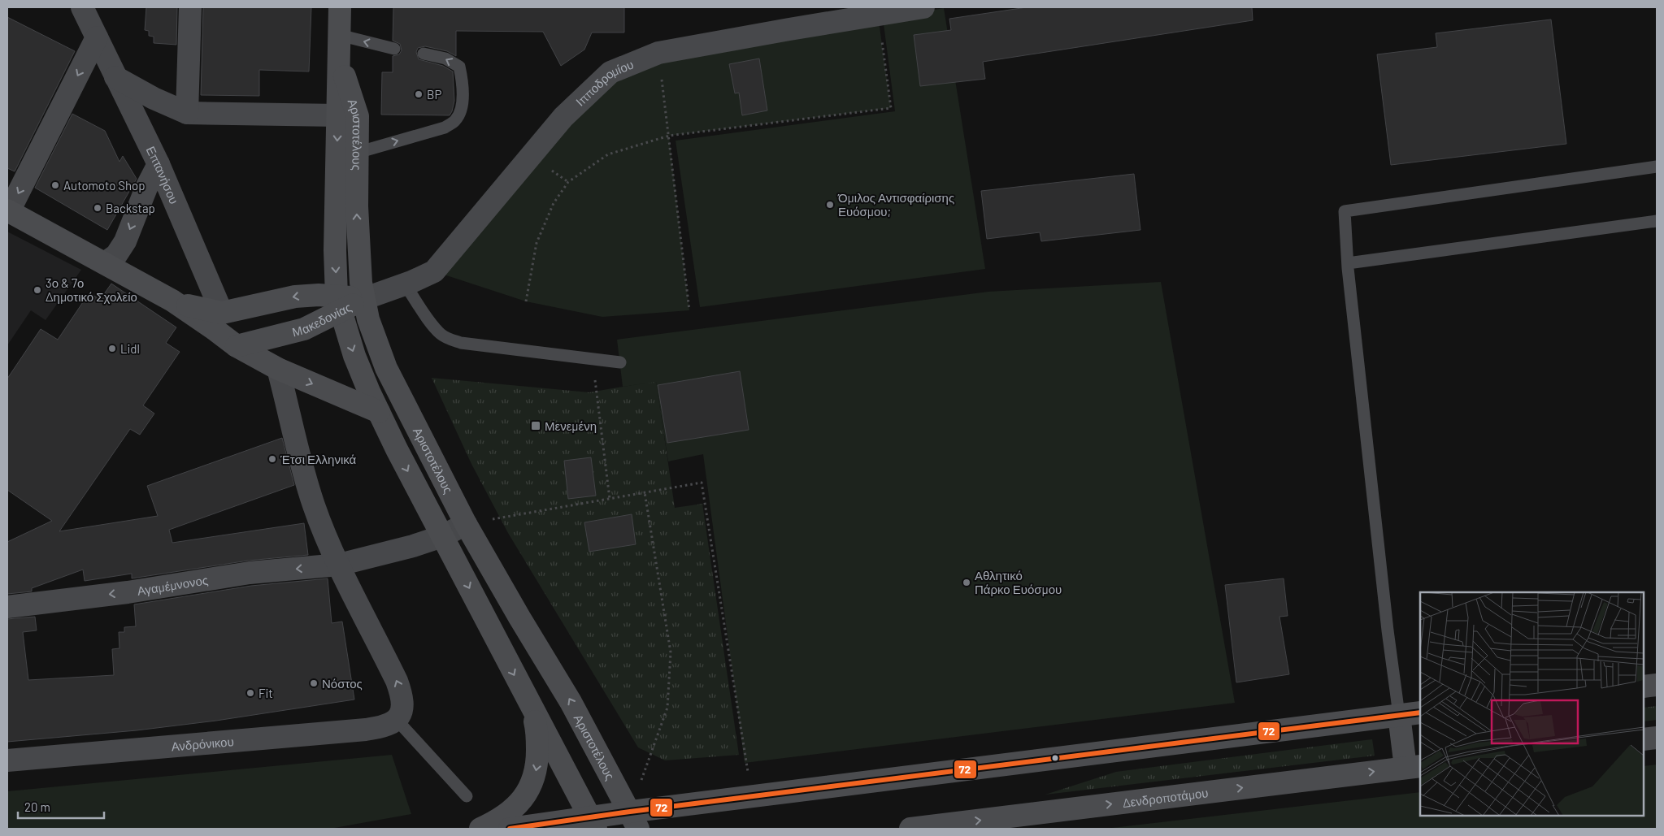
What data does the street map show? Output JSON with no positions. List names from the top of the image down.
{
  "streets": {
    "main road": [
      "Αριστοτέλους",
      "Επτανήσου",
      "Μακεδονίας",
      "Δενδροποτάμου"
    ],
    "street": ["Ιπποδρομίου", "Αγαμέμνονος", "Ανδρόνικου"]
  },
  "crossings": [
    ["Ιπποδρομίου", "Αριστοτέλους"],
    ["Ιπποδρομίου", "Μακεδονίας"],
    ["Αριστοτέλους", "Μακεδονίας"],
    ["Αριστοτέλους", "Αγαμέμνονος"],
    ["Επτανήσου", "Μακεδονίας"]
  ],
  "one_way": ["Αγαμέμνονος"],
  "places": {
    "other": [
      "BP",
      "Automoto Shop",
      "Όμιλος Αντισφαίρισης Ευόσμου;",
      "Backstap",
      "3ο & 7ο Δημοτικό Σχολείο",
      "Lidl",
      "Έτσι Ελληνικά",
      "Αθλητικό Πάρκο Ευόσμου",
      "Νόστος",
      "Fit"
    ],
    "transit": ["Μενεμένη"]
  },
  "lines": ["transit line 72"],
  "scale_bar": "20 m"
}
